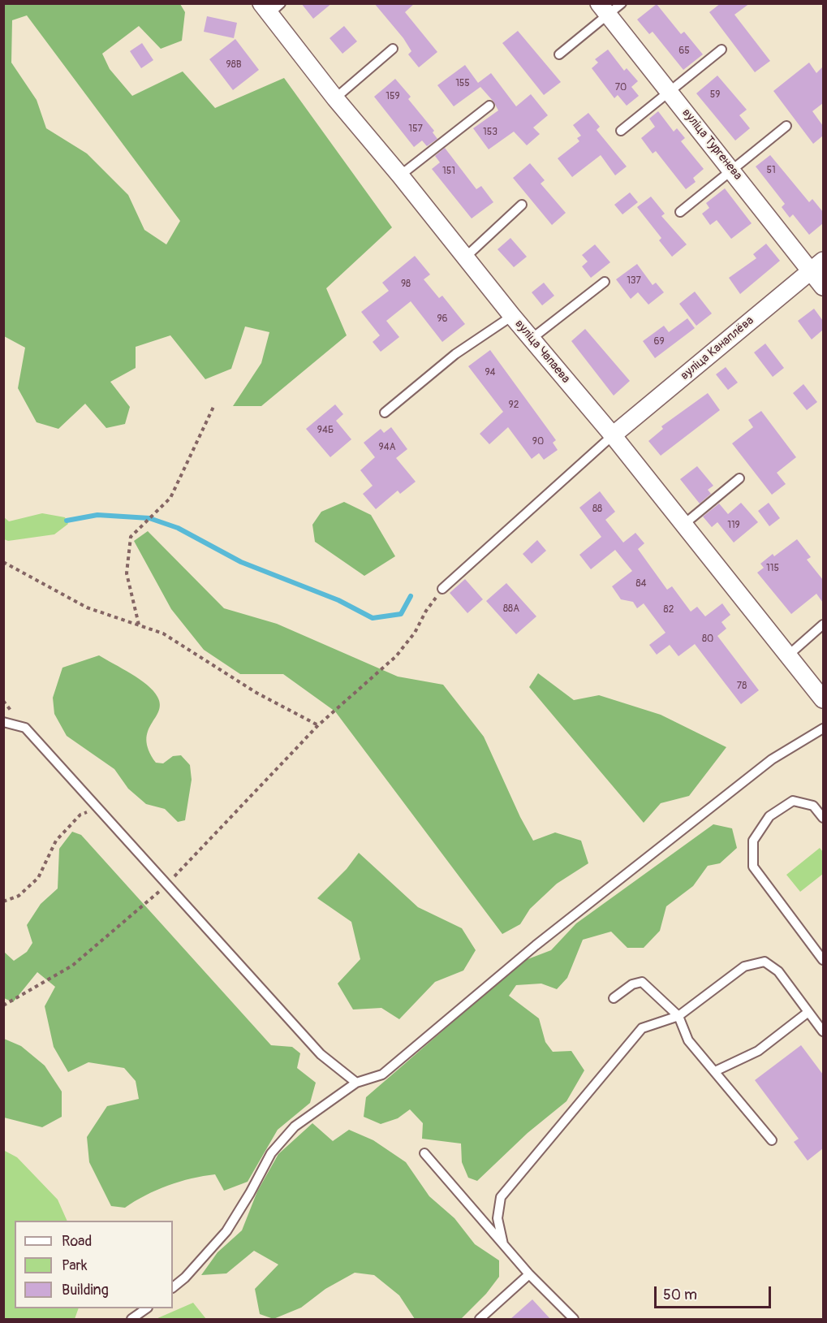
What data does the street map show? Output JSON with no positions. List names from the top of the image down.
{
  "streets": {
    "street": ["вуліца Тургенева", "вуліца Канаплёва", "вуліца Чапаева"]
  },
  "crossings": [
    ["вуліца Тургенева", "вуліца Канаплёва"],
    ["вуліца Канаплёва", "вуліца Чапаева"]
  ],
  "house_numbers": [
    "65",
    "98В",
    "155",
    "70",
    "59",
    "159",
    "157",
    "153",
    "51",
    "151",
    "137",
    "98",
    "96",
    "69",
    "94",
    "92",
    "94Б",
    "90",
    "94А",
    "88",
    "119",
    "115",
    "84",
    "88А",
    "82",
    "80",
    "78"
  ],
  "legend": ["Road", "Park", "Building"],
  "scale_bar": "50 m"
}
